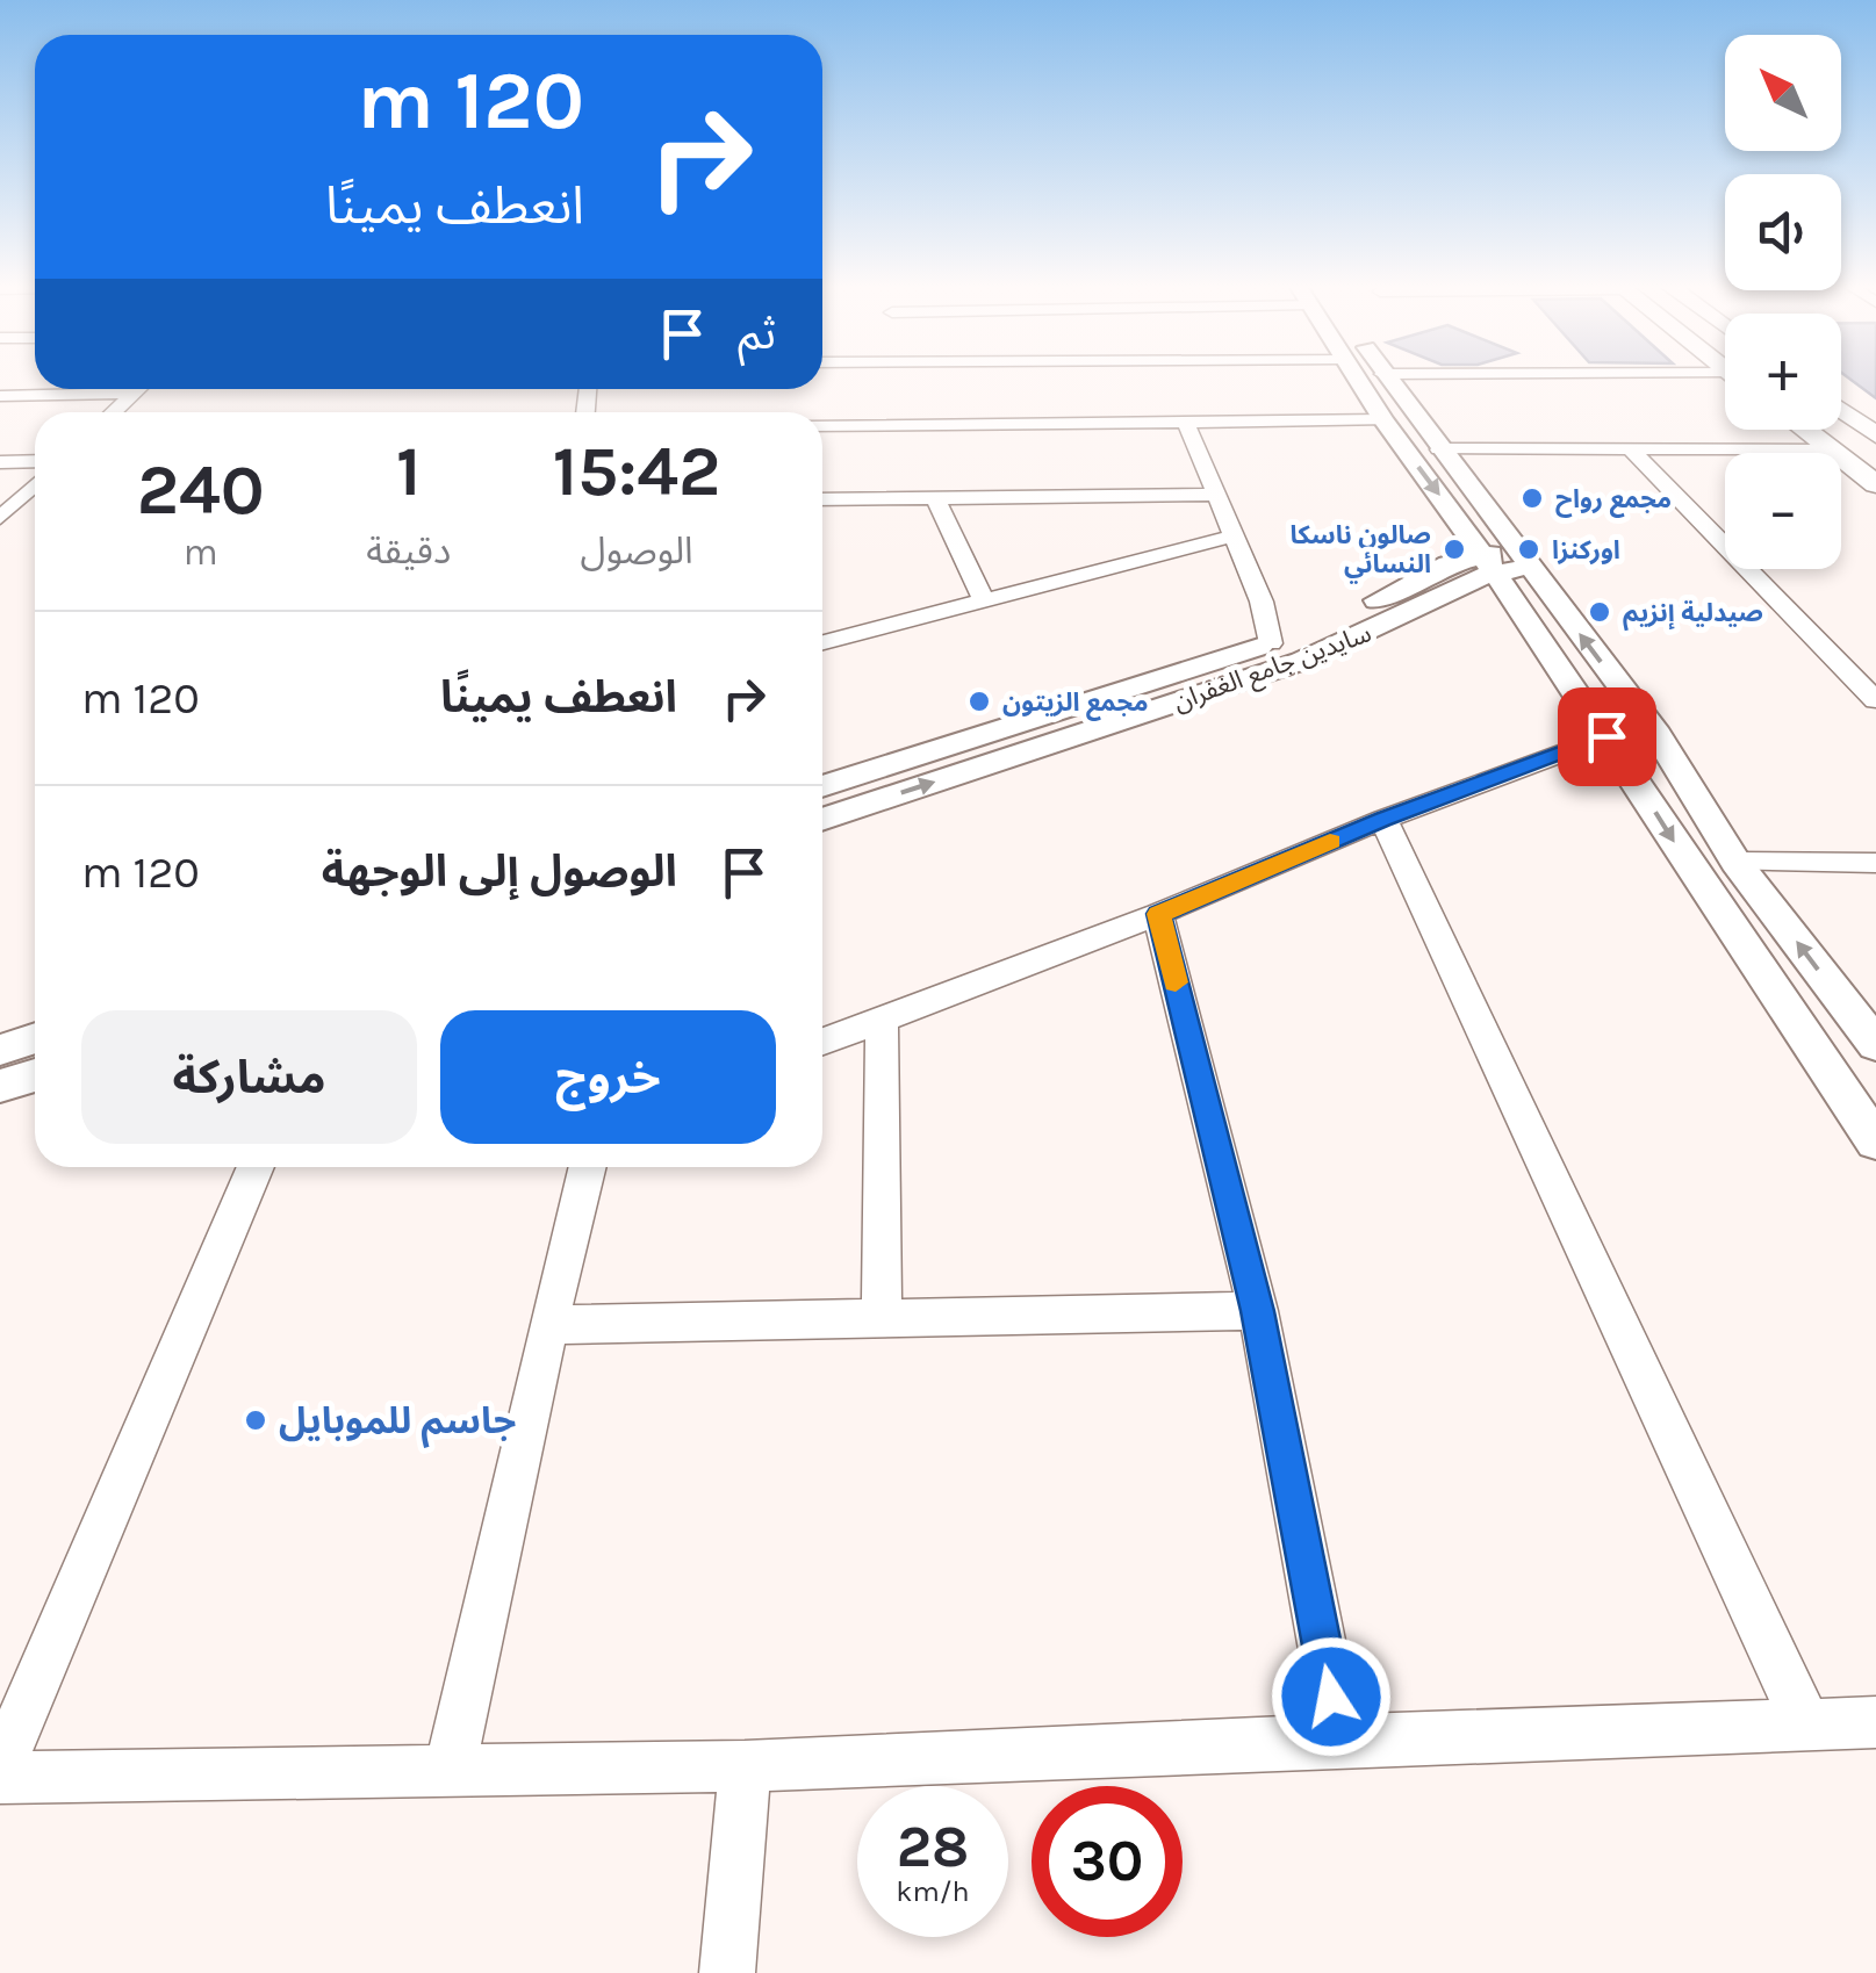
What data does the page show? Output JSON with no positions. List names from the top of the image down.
{
  "streets": {
    "street": ["سايدين جامع الغفران"]
  },
  "places": [
    "مجمع رواح",
    "صالون ناسكا النسائي",
    "اوركنزا",
    "صيدلية إنزيم",
    "مجمع الزيتون",
    "جاسم للموبايل"
  ],
  "north": "top left",
  "page": {
    "map_buttons": ["+", "−"],
    "turn": ["120 m", "انعطف يمينًا"],
    "then": "ثم",
    "eta": [
      "15:42",
      "الوصول",
      "1",
      "دقيقة",
      "240",
      "m"
    ],
    "list": [
      {
        "name": "انعطف يمينًا",
        "value": "120 m"
      },
      {
        "name": "الوصول إلى الوجهة",
        "value": "120 m"
      }
    ],
    "buttons": ["خروج", "مشاركة"],
    "speed": "28 km/h",
    "limit": "30"
  }
}
